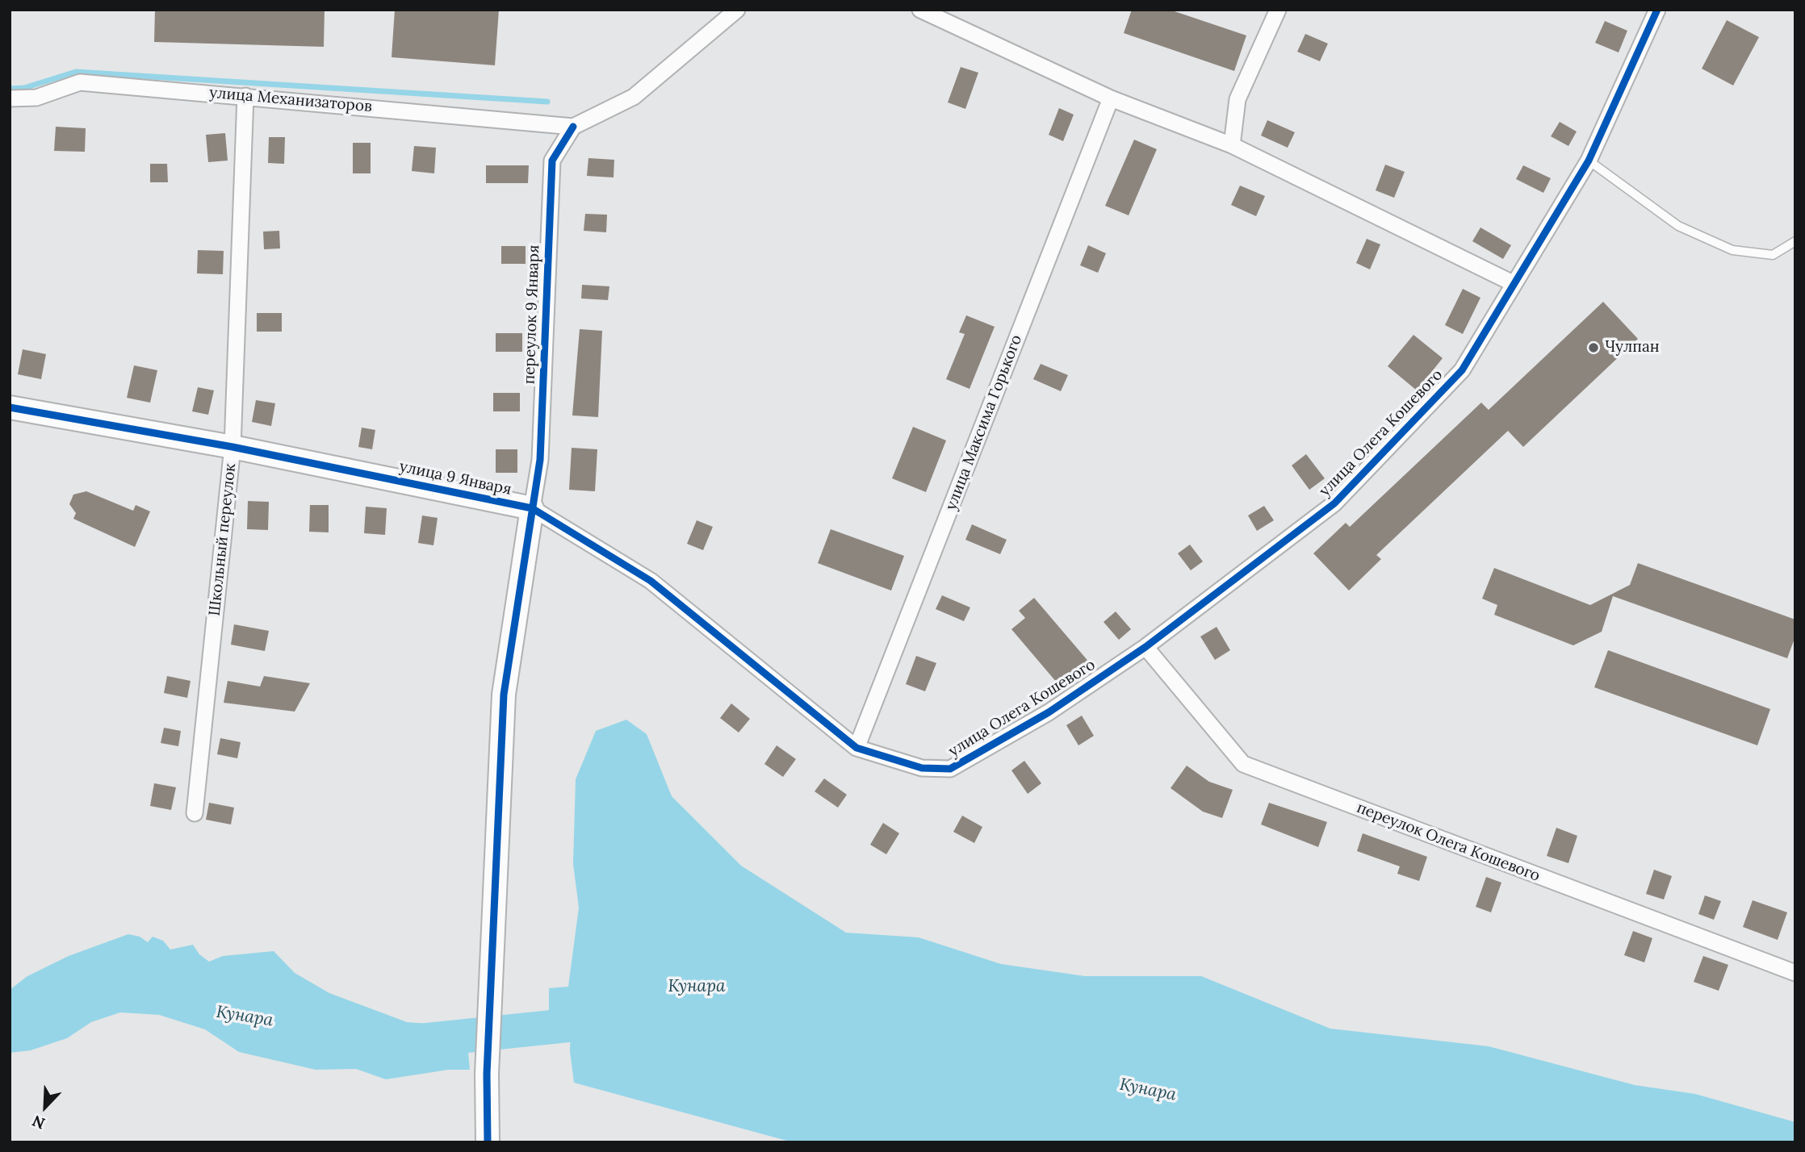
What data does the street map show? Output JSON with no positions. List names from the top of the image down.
{
  "streets": {
    "street": [
      "улица Механизаторов",
      "переулок 9 Января",
      "улица Максима Горького",
      "улица Олега Кошевого",
      "улица 9 Января",
      "Школьный переулок",
      "переулок Олега Кошевого"
    ]
  },
  "crossings": [
    ["улица Механизаторов", "переулок 9 Января"],
    ["улица Механизаторов", "Школьный переулок"],
    ["переулок 9 Января", "улица 9 Января"],
    ["улица Максима Горького", "улица Олега Кошевого"],
    ["улица Максима Горького", "улица 9 Января"],
    ["улица Олега Кошевого", "улица 9 Января"],
    ["улица Олега Кошевого", "переулок Олега Кошевого"],
    ["улица 9 Января", "Школьный переулок"]
  ],
  "water": ["Кунара"],
  "places": ["Чулпан"],
  "north": "bottom left"
}
